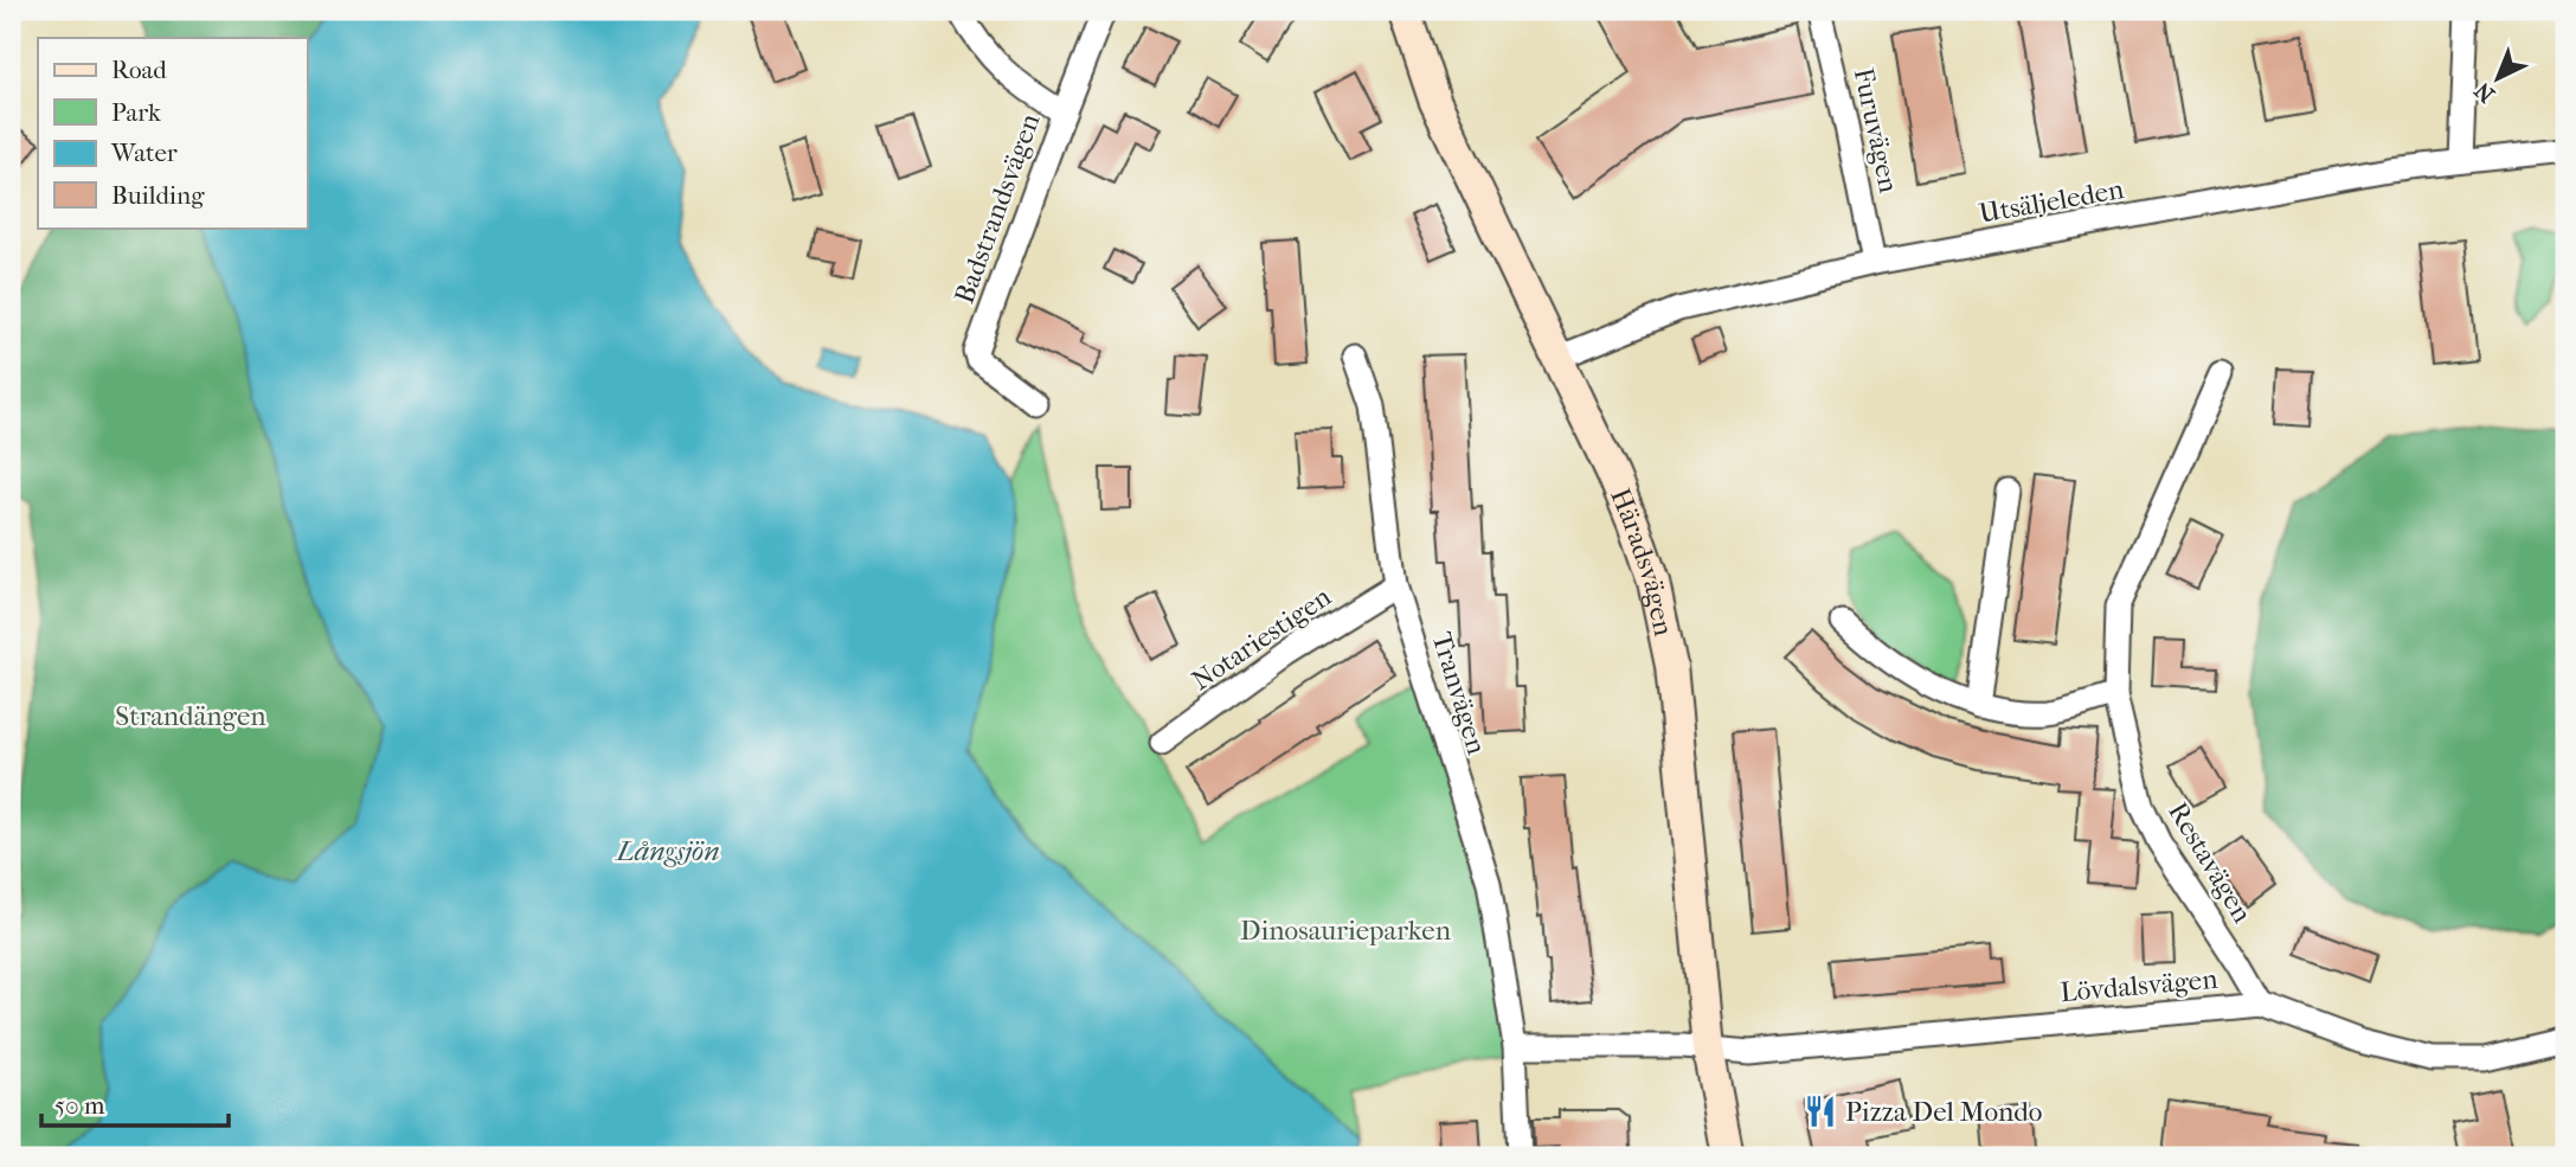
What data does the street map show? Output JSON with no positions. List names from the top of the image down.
{
  "streets": {
    "street": [
      "Furuvägen",
      "Utsäljeleden",
      "Badstrandsvägen",
      "Häradsvägen",
      "Notariestigen",
      "Tranvägen",
      "Restavägen",
      "Lövdalsvägen"
    ]
  },
  "crossings": [
    ["Furuvägen", "Utsäljeleden"],
    ["Utsäljeleden", "Häradsvägen"],
    ["Häradsvägen", "Lövdalsvägen"],
    ["Notariestigen", "Tranvägen"],
    ["Restavägen", "Lövdalsvägen"]
  ],
  "water": ["Långsjön"],
  "parks": ["Strandängen", "Dinosaurieparken"],
  "places": {
    "restaurant": ["Pizza Del Mondo"]
  },
  "legend": [
    "Road",
    "Park",
    "Water",
    "Building"
  ],
  "scale_bar": "50 m",
  "north": "bottom left"
}
